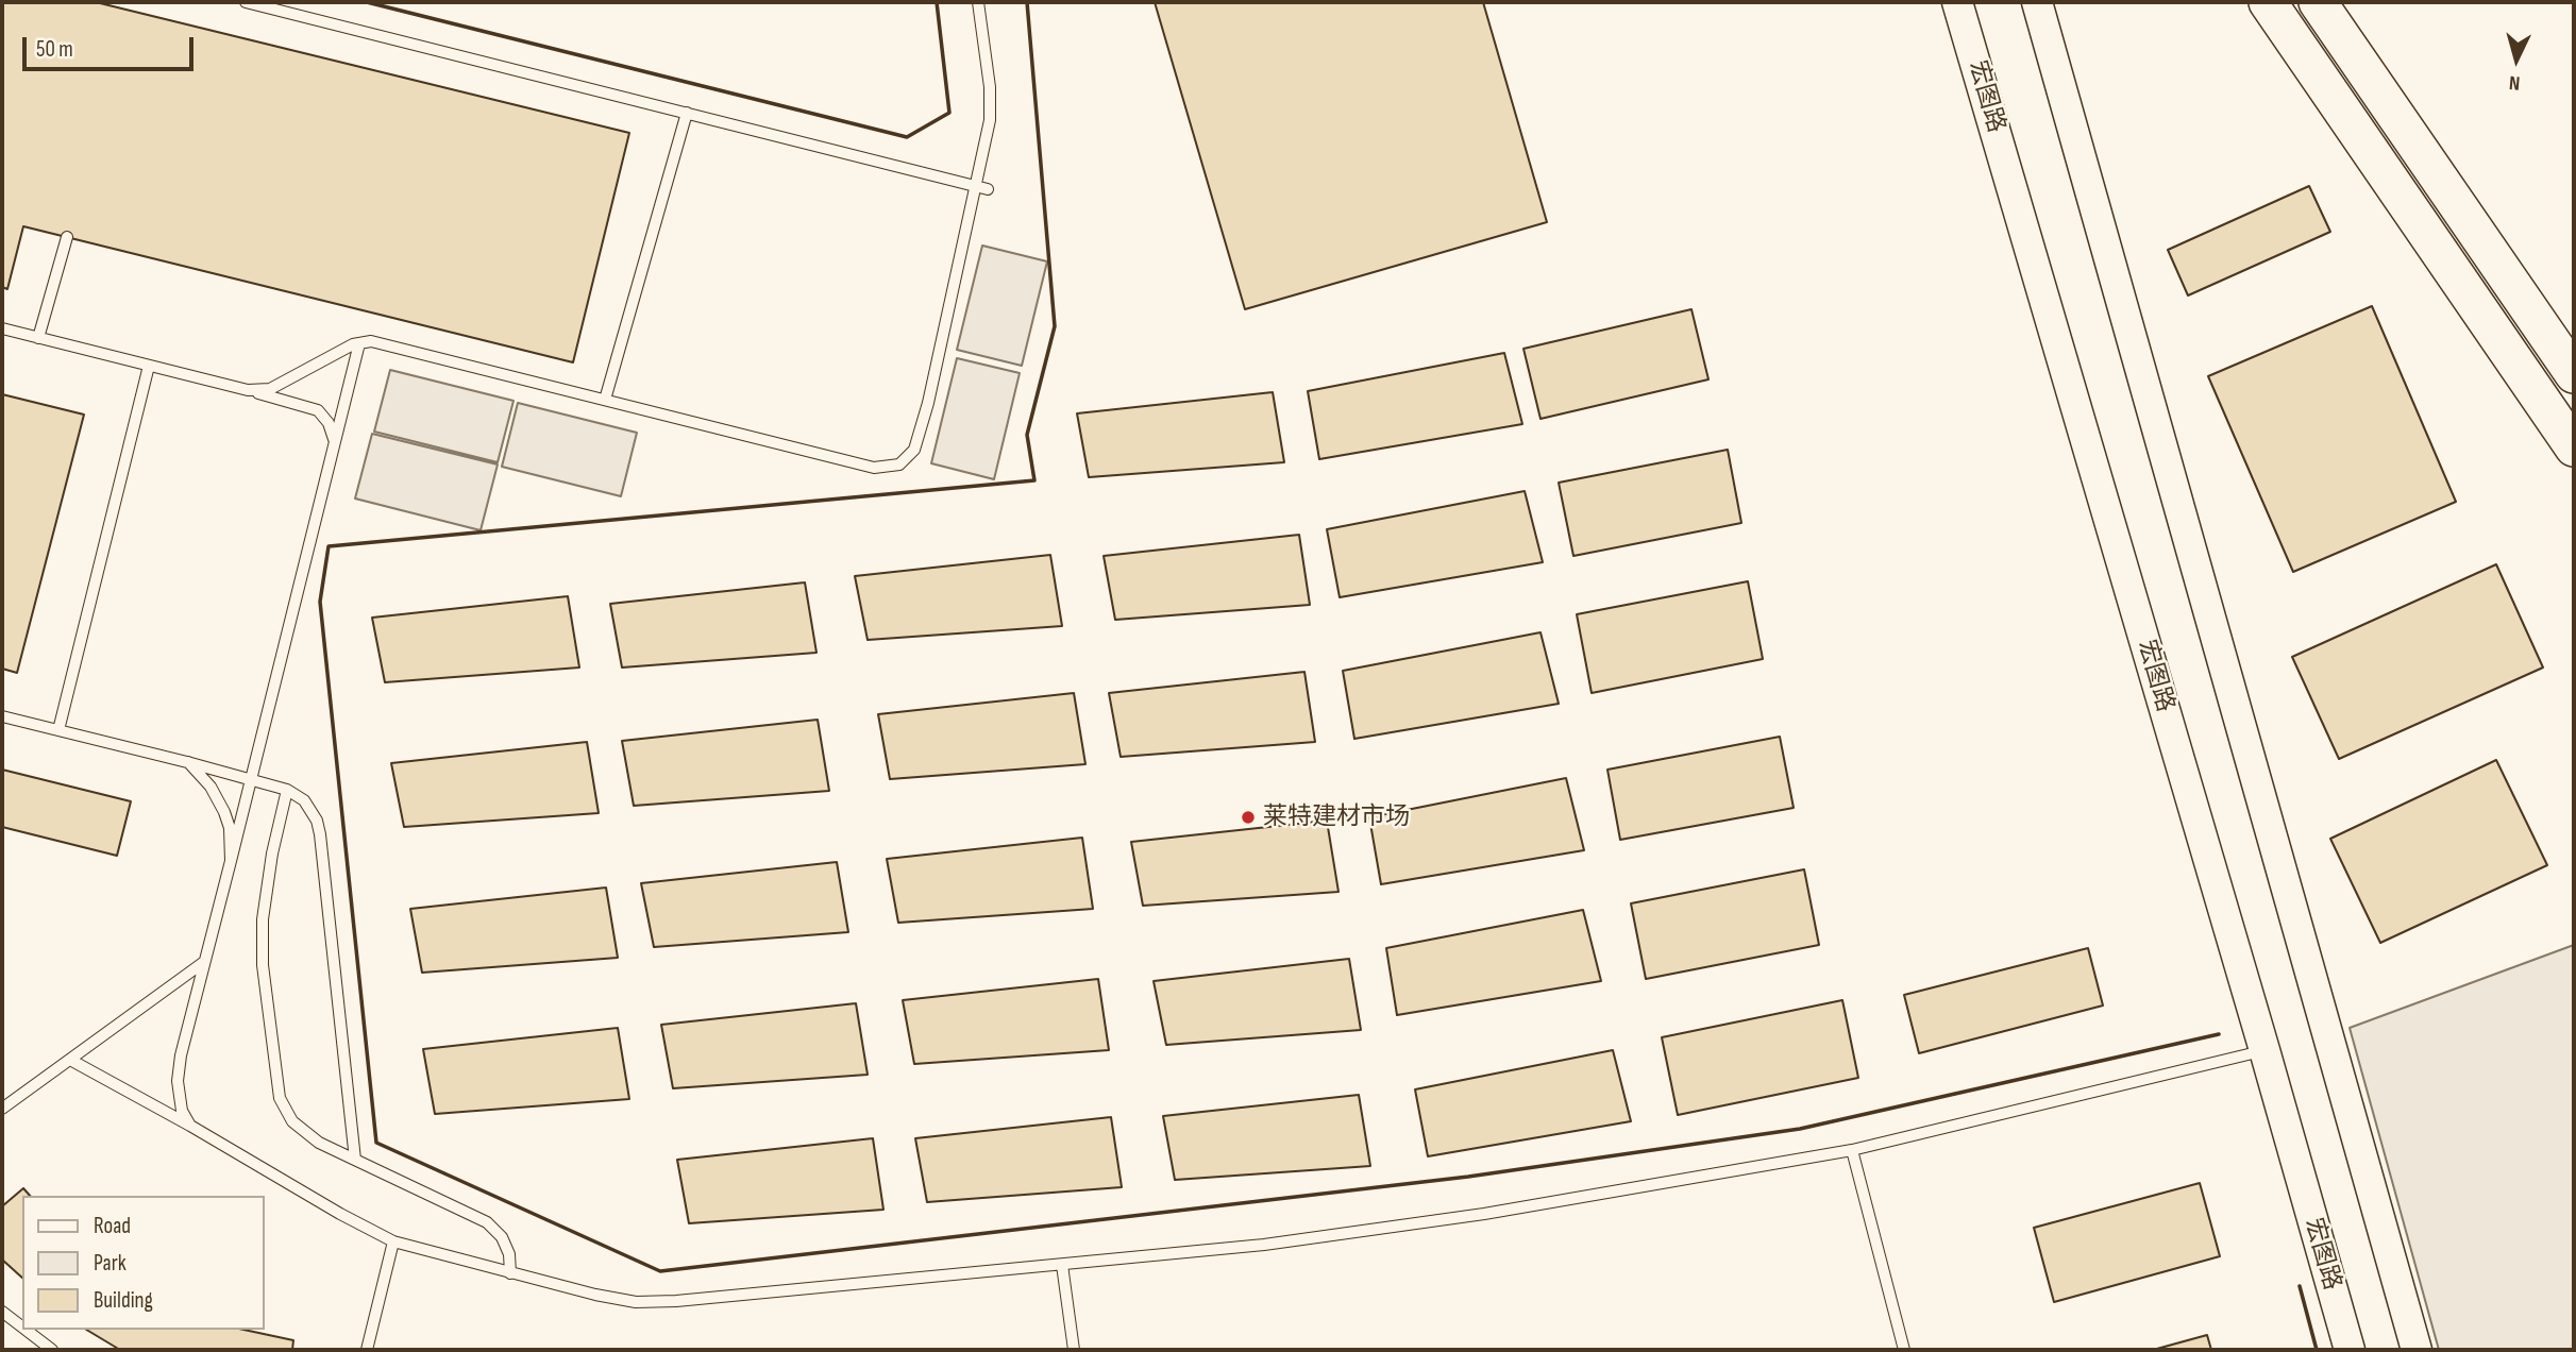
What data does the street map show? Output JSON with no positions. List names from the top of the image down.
{
  "streets": {
    "main road": ["宏图路"]
  },
  "places": ["莱特建材市场"],
  "legend": ["Road", "Park", "Building"],
  "scale_bar": "50 m",
  "north": "bottom"
}
